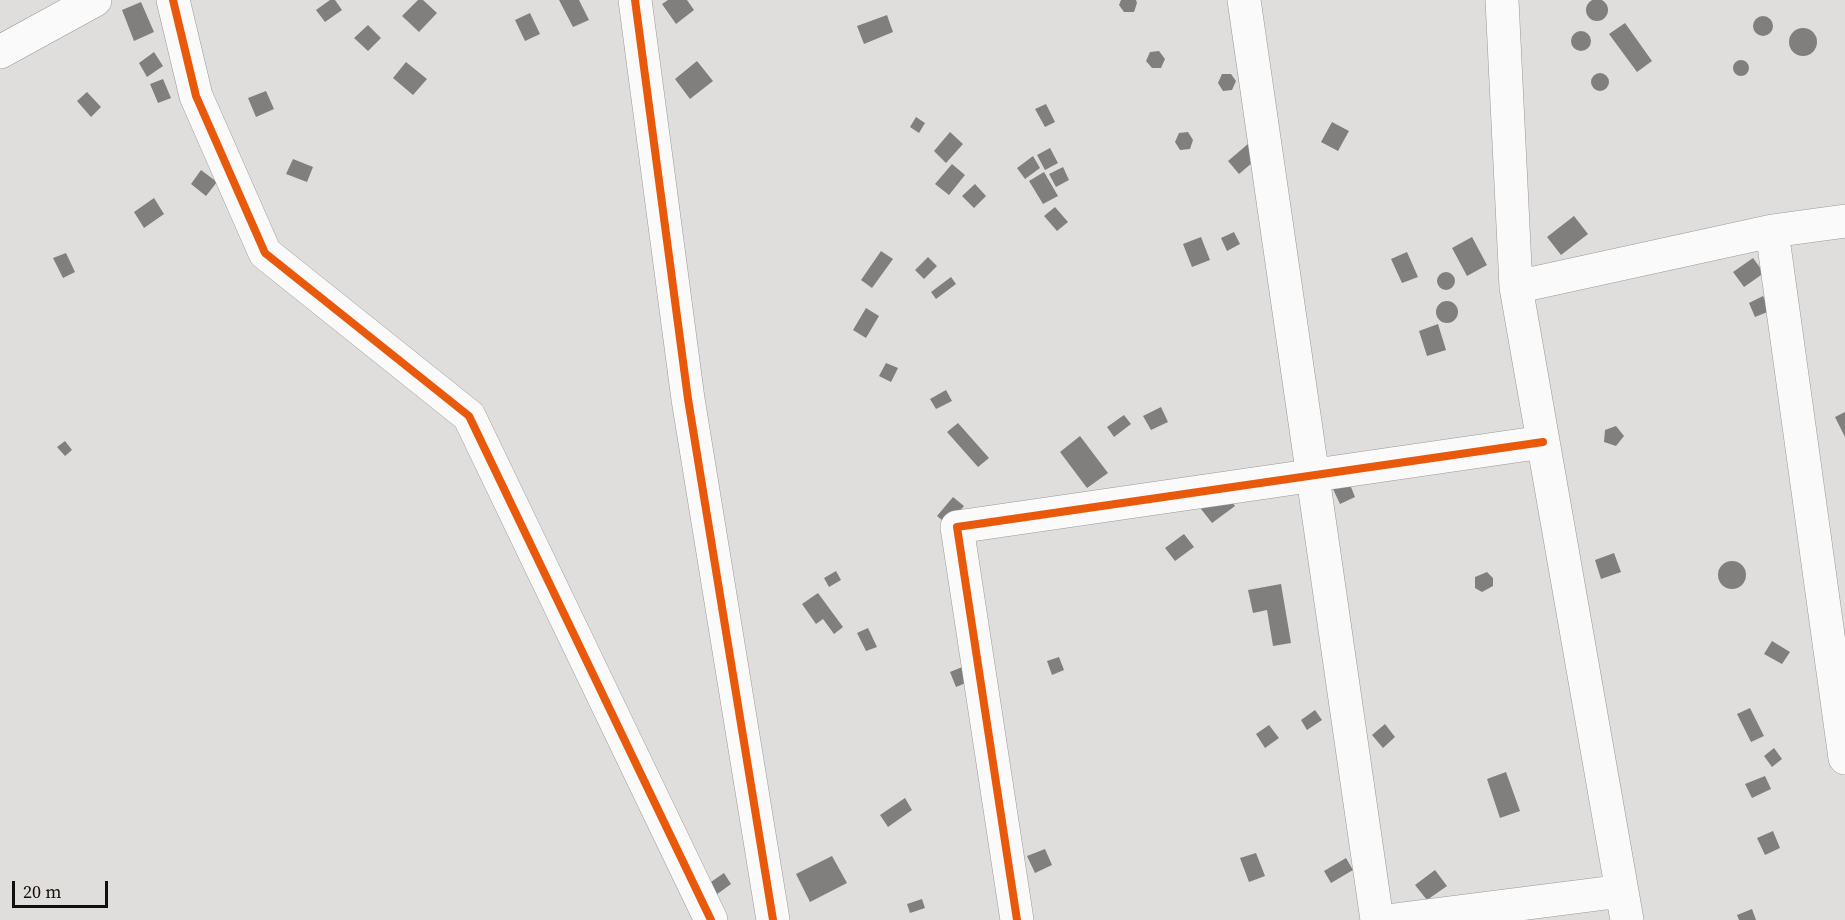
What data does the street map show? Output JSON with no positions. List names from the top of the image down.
{
  "scale_bar": "20 m"
}
